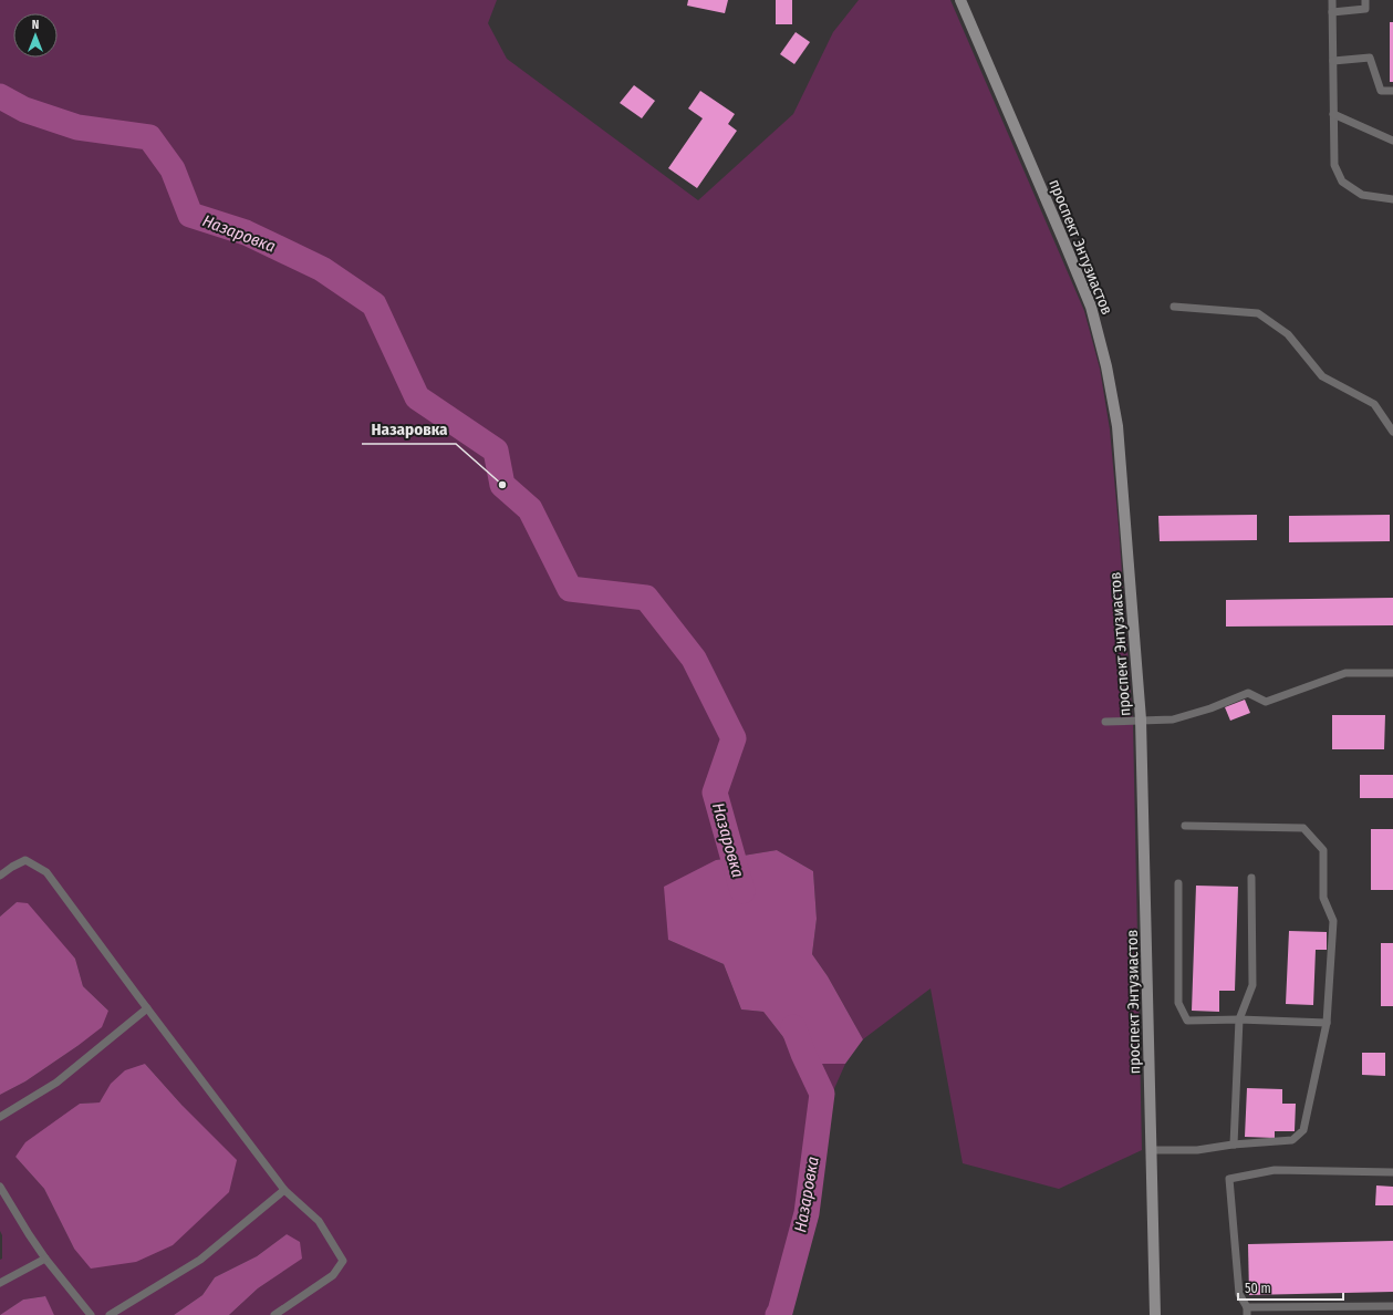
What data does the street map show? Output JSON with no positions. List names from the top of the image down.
{
  "streets": {
    "street": ["проспект Энтузиастов"]
  },
  "water": ["Назаровка"],
  "places": ["Назаровка"],
  "scale_bar": "50 m",
  "north": "top"
}
